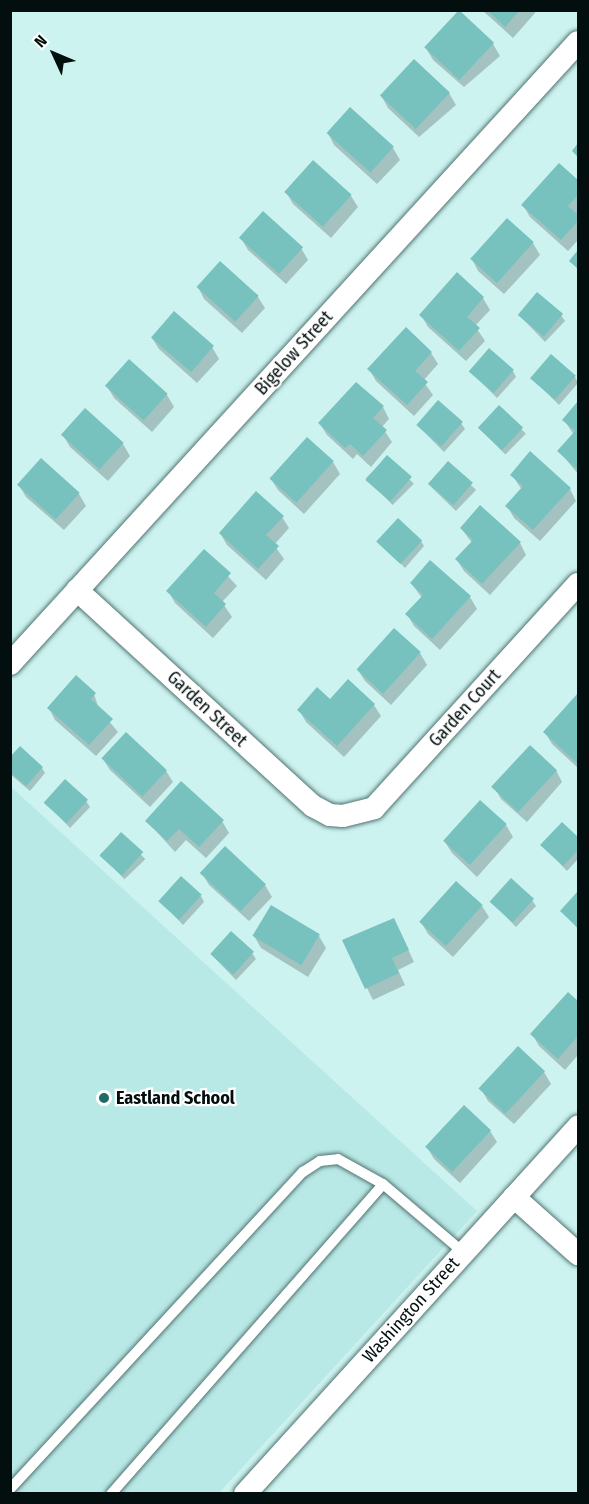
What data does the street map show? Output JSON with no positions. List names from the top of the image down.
{
  "streets": {
    "street": [
      "Bigelow Street",
      "Garden Court",
      "Garden Street",
      "Washington Street"
    ]
  },
  "crossings": [
    ["Bigelow Street", "Garden Street"],
    ["Garden Court", "Garden Street"]
  ],
  "places": ["Eastland School"],
  "north": "top left"
}
